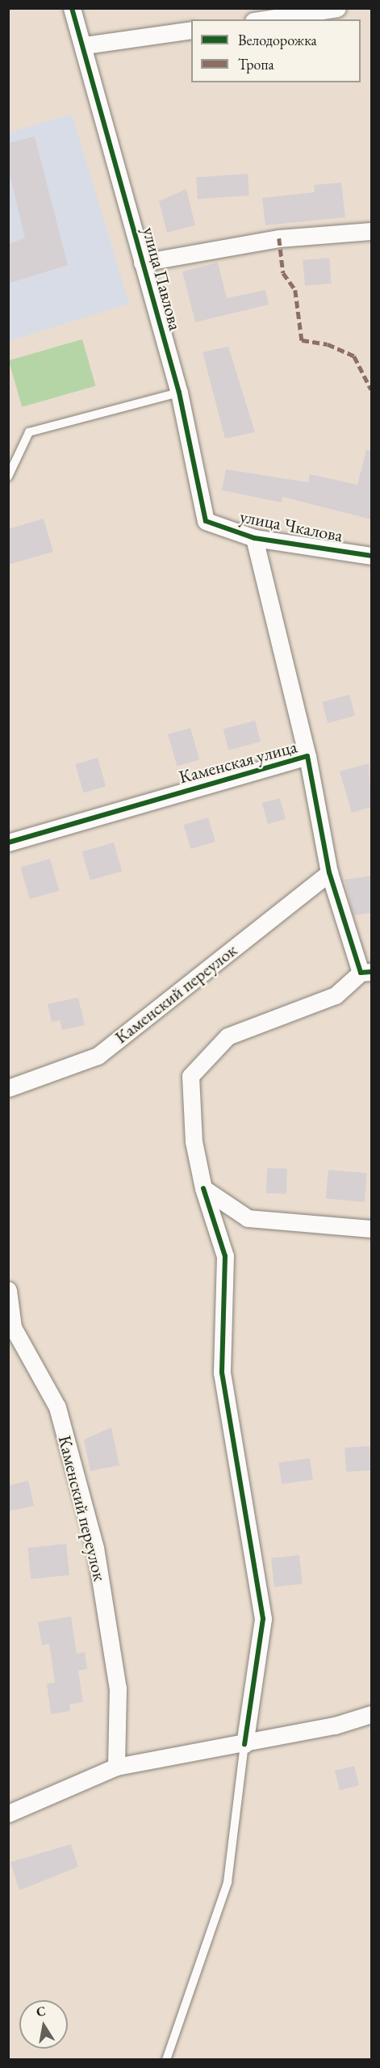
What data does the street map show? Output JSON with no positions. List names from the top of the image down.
{
  "streets": {
    "street": [
      "улица Павлова",
      "улица Чкалова",
      "Каменская улица",
      "Каменский переулок"
    ]
  },
  "crossings": [
    ["улица Павлова", "улица Чкалова"],
    ["Каменская улица", "Каменский переулок"]
  ],
  "legend": ["Велодорожка", "Тропа"],
  "north": "top"
}
